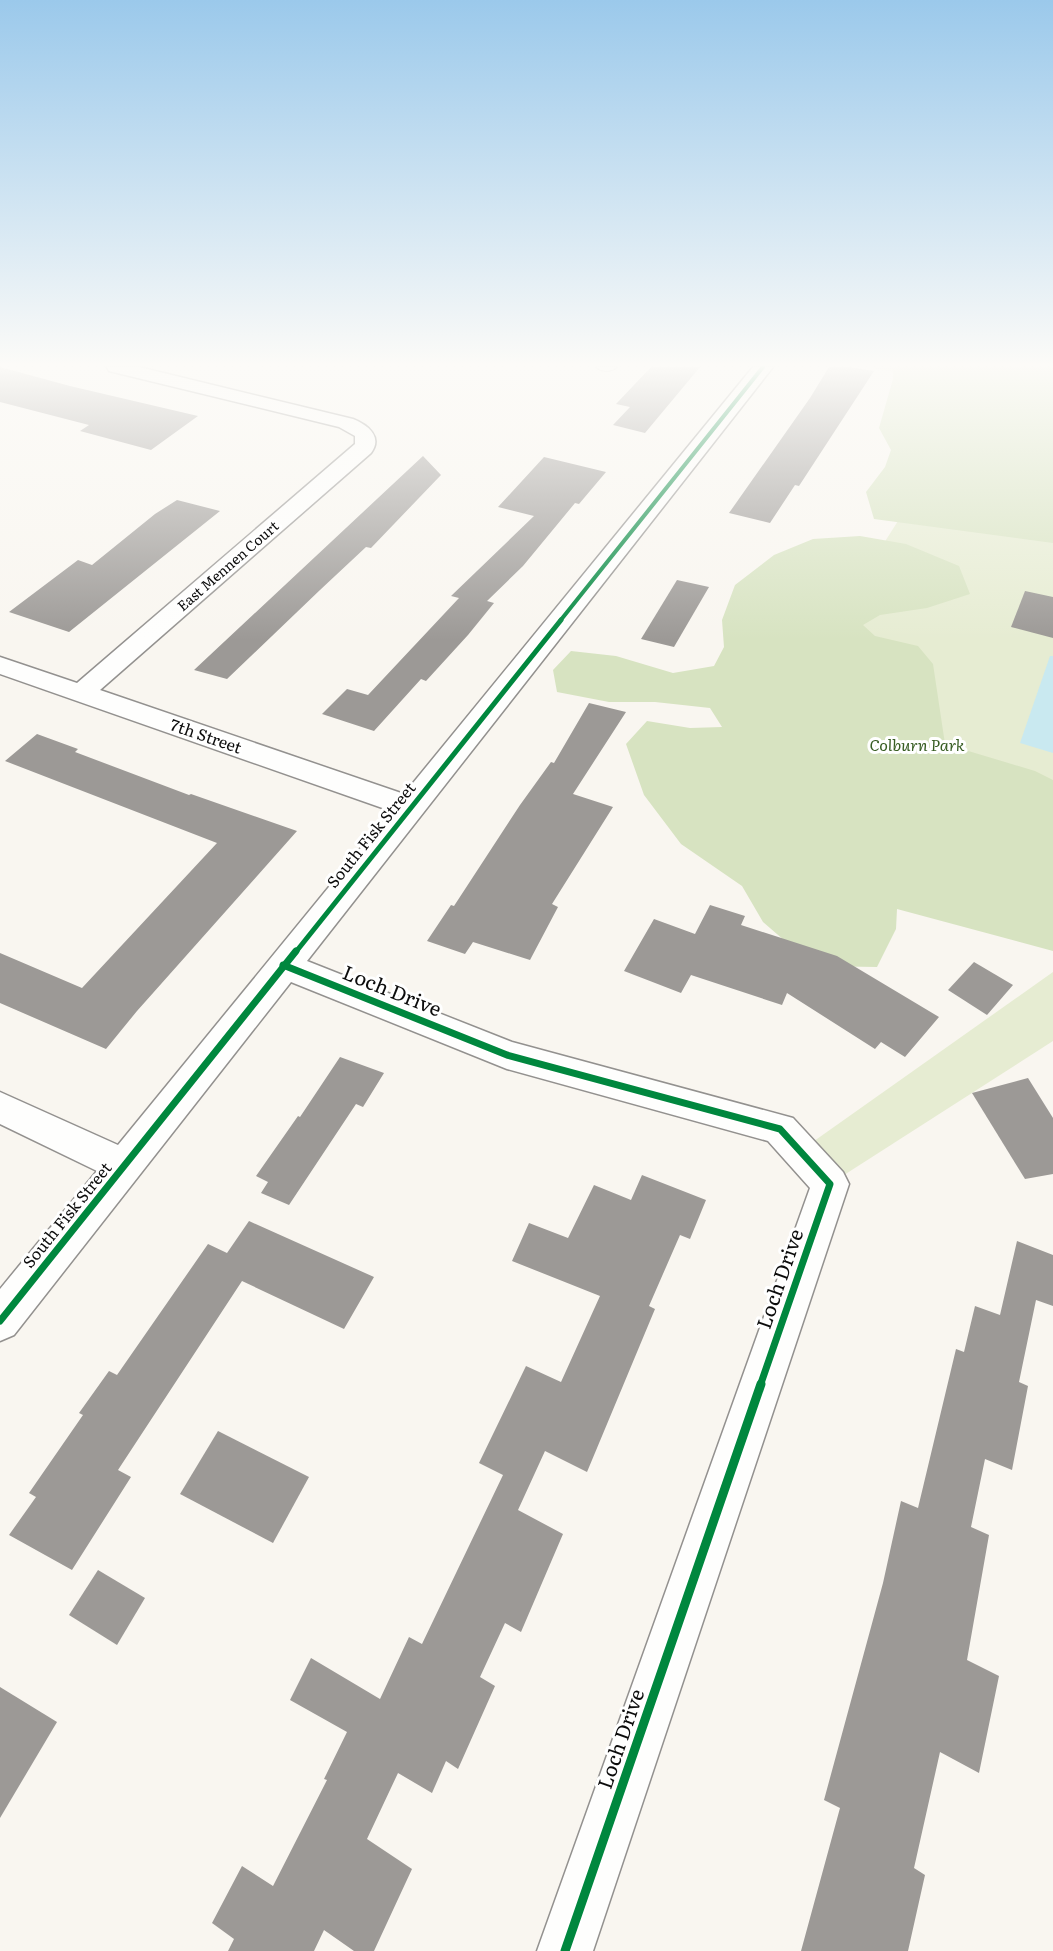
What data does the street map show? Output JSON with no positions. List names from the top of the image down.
{
  "streets": {
    "street": [
      "East Mennen Court",
      "7th Street",
      "South Fisk Street",
      "Loch Drive"
    ]
  },
  "crossings": [
    ["East Mennen Court", "7th Street"],
    ["7th Street", "South Fisk Street"],
    ["South Fisk Street", "Loch Drive"]
  ],
  "parks": ["Colburn Park"]
}
